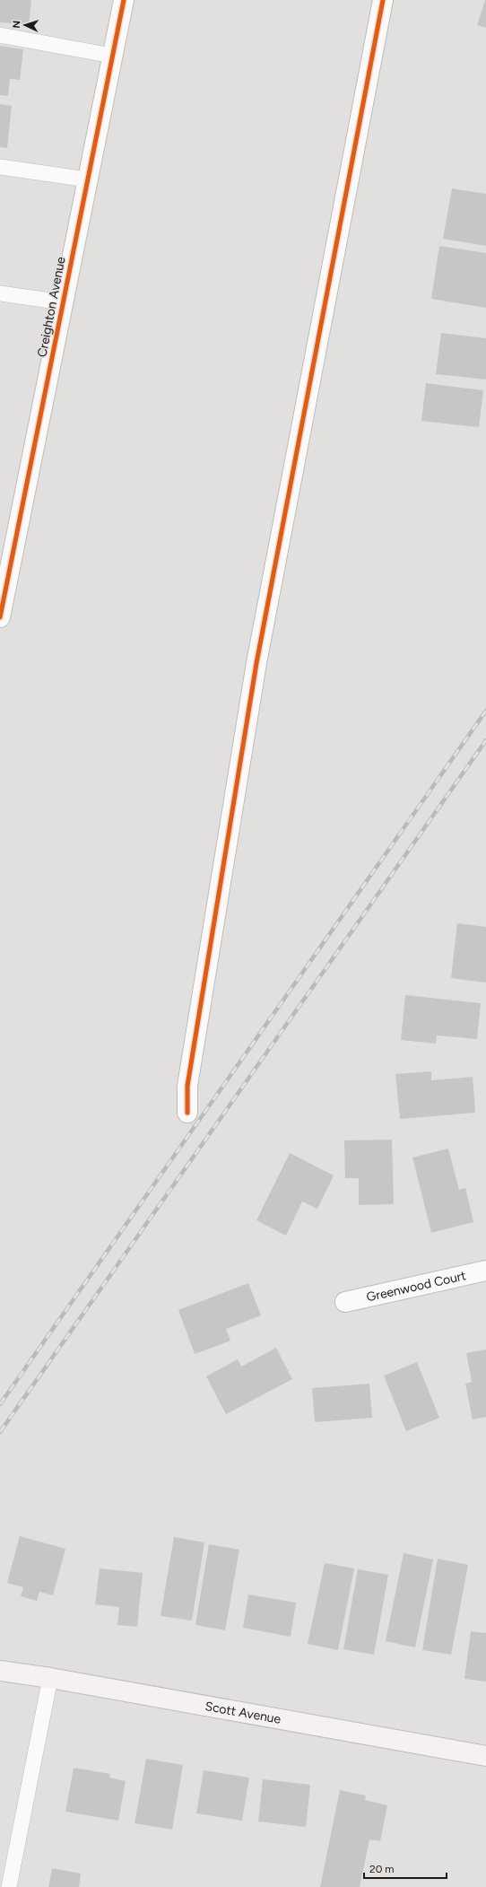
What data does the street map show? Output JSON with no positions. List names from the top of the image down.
{
  "streets": {
    "street": ["Creighton Avenue", "Greenwood Court", "Scott Avenue"]
  },
  "scale_bar": "20 m",
  "north": "left"
}
